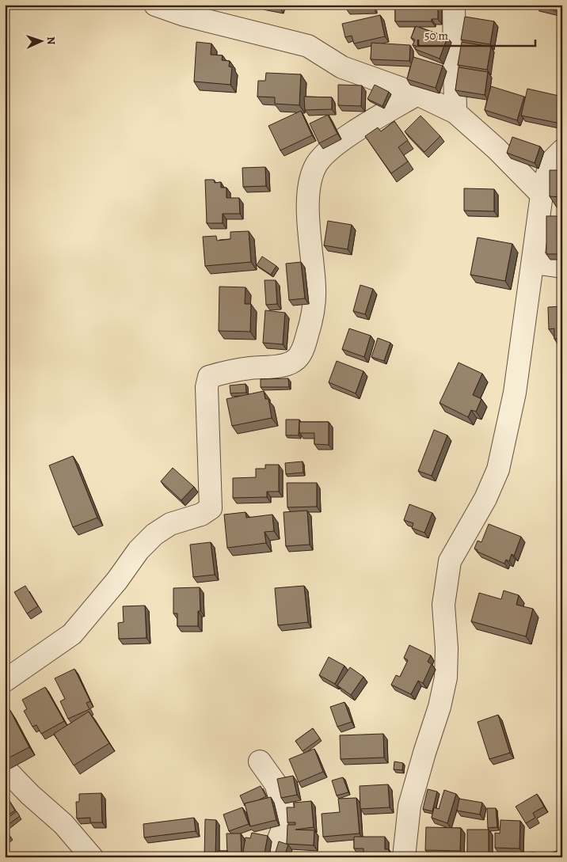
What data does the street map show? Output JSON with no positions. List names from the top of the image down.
{
  "scale_bar": "50 m",
  "north": "right"
}
